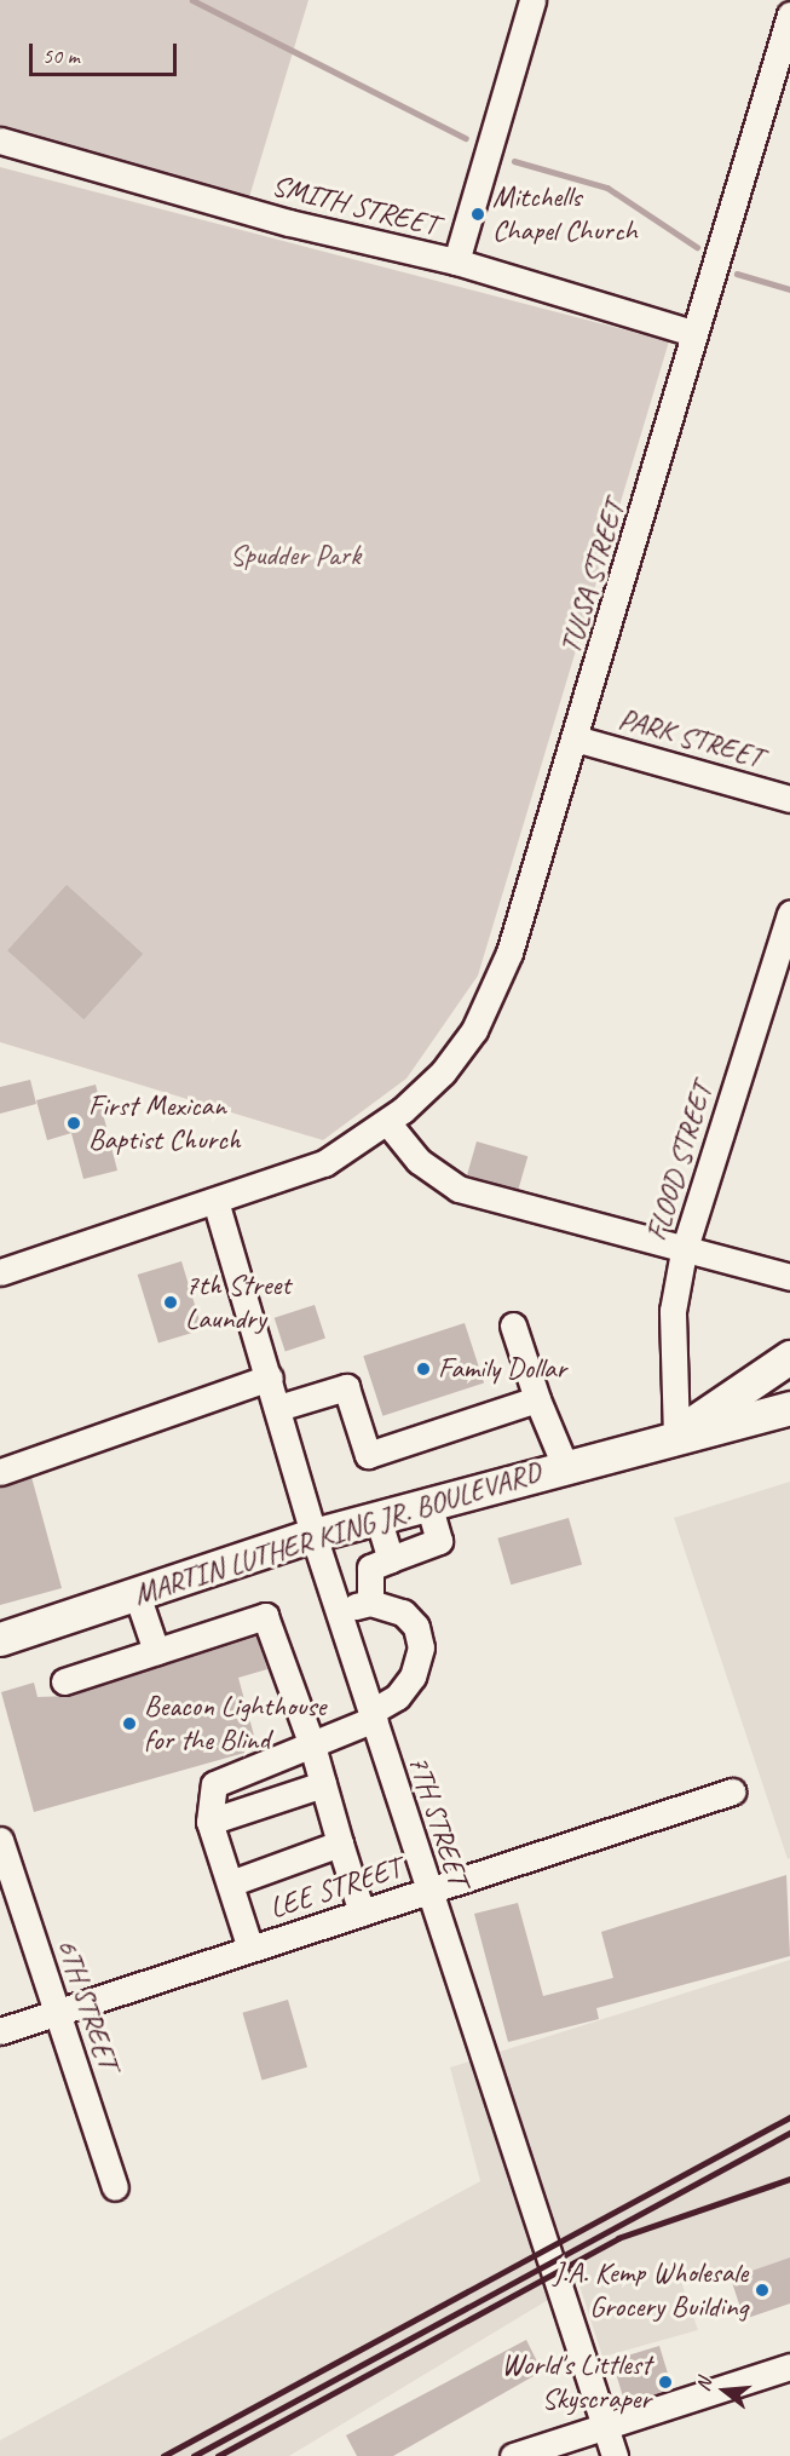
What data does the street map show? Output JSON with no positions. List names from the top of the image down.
{
  "streets": {
    "main road": ["MARTIN LUTHER KING JR. BOULEVARD"],
    "street": [
      "SMITH STREET",
      "TULSA STREET",
      "PARK STREET",
      "FLOOD STREET",
      "7TH STREET",
      "LEE STREET",
      "6TH STREET"
    ]
  },
  "crossings": [
    ["SMITH STREET", "TULSA STREET"],
    ["TULSA STREET", "PARK STREET"],
    ["TULSA STREET", "7TH STREET"],
    ["FLOOD STREET", "MARTIN LUTHER KING JR. BOULEVARD"],
    ["MARTIN LUTHER KING JR. BOULEVARD", "7TH STREET"],
    ["7TH STREET", "LEE STREET"],
    ["LEE STREET", "6TH STREET"]
  ],
  "parks": ["Spudder Park"],
  "places": [
    "Mitchells Chapel Church",
    "First Mexican Baptist Church",
    "7th Street Laundry",
    "Family Dollar",
    "Beacon Lighthouse for the Blind",
    "J.A. Kemp Wholesale Grocery Building",
    "World's Littlest Skyscraper"
  ],
  "scale_bar": "50 m",
  "north": "left"
}
